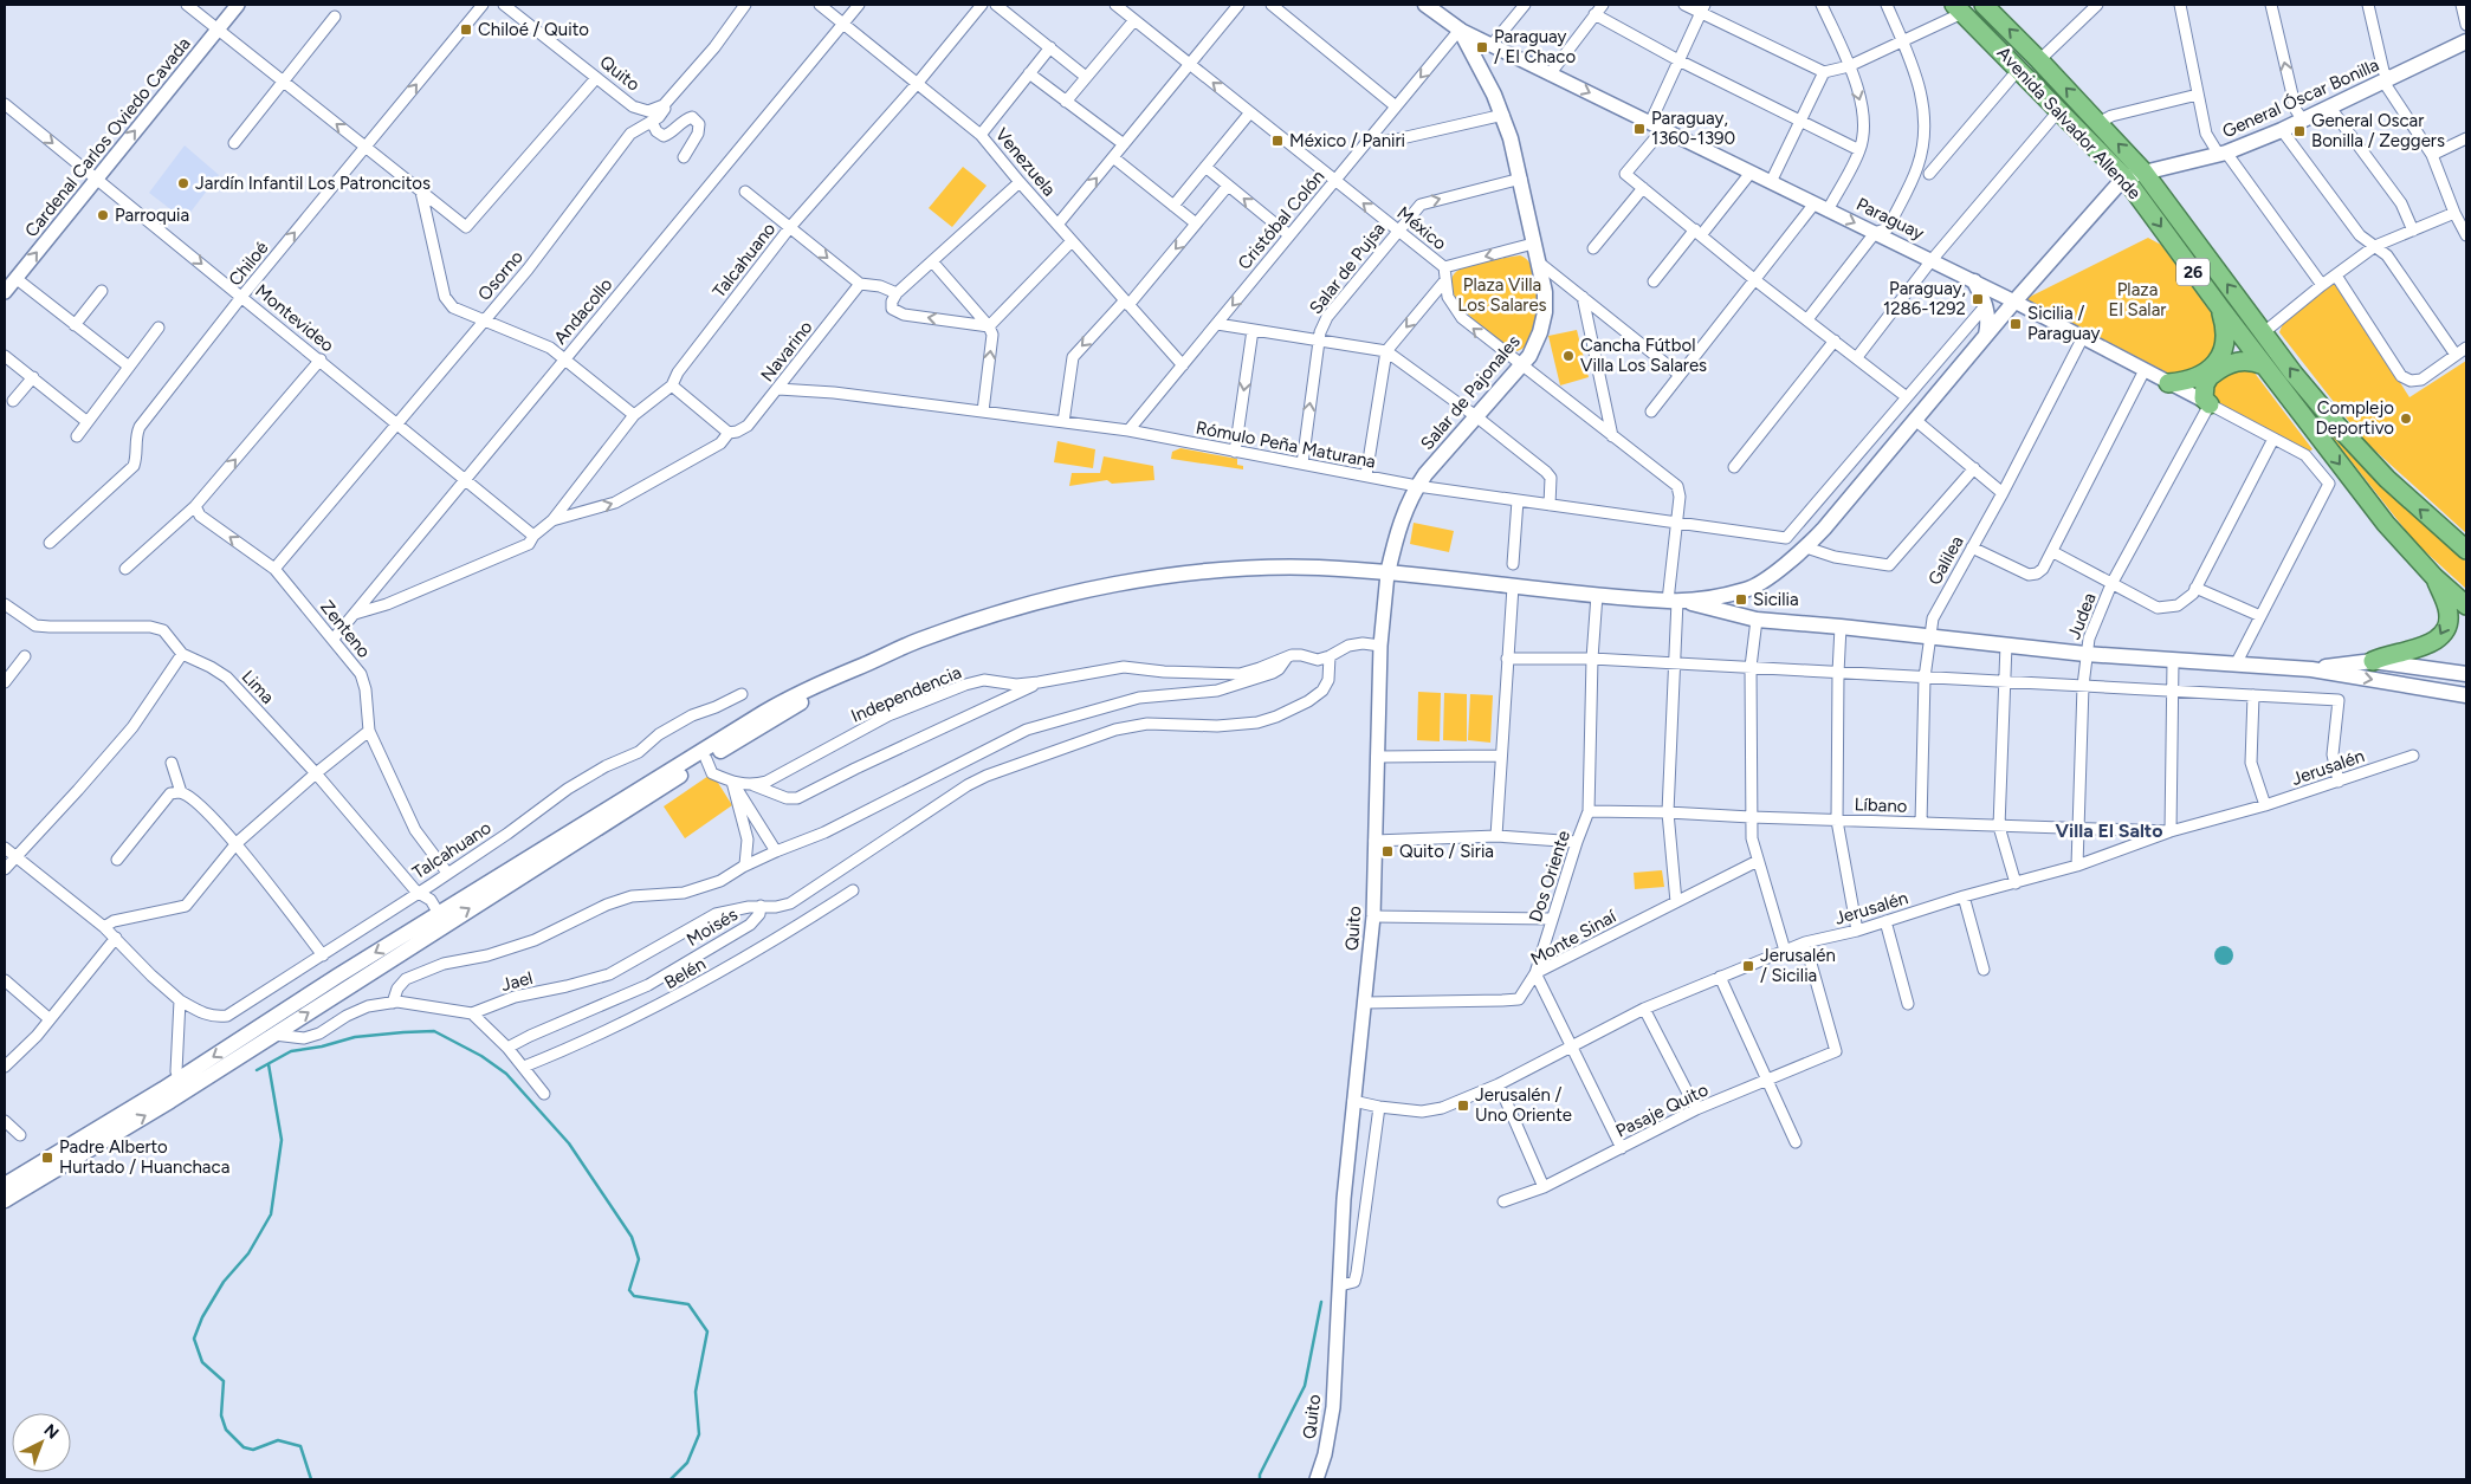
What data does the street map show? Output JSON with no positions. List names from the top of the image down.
{
  "streets": {
    "highway": ["Avenida Salvador Allende", "26"],
    "main road": ["General Óscar Bonilla", "Paraguay", "Salar de Pajonales"],
    "street": [
      "Quito",
      "Cardenal Carlos Oviedo Cavada",
      "Venezuela",
      "Cristóbal Colón",
      "México",
      "Talcahuano",
      "Chiloé",
      "Salar de Pujsa",
      "Osorno",
      "Andacollo",
      "Montevideo",
      "Navarino",
      "Rómulo Peña Maturana",
      "Galilea",
      "Judea",
      "Zenteno",
      "Lima",
      "Independencia",
      "Jerusalén",
      "Líbano",
      "Dos Oriente",
      "Moisés",
      "Monte Sinaí",
      "Belén",
      "Jael",
      "Pasaje Quito"
    ]
  },
  "crossings": [
    ["Quito", "Osorno"],
    ["Quito", "Salar de Pajonales"],
    ["Quito", "Independencia"],
    ["Quito", "Jerusalén"],
    ["Quito", "Monte Sinaí"],
    ["General Óscar Bonilla", "Avenida Salvador Allende"],
    ["Cardenal Carlos Oviedo Cavada", "Montevideo"],
    ["Venezuela", "Cristóbal Colón"],
    ["Venezuela", "Talcahuano"],
    ["Venezuela", "Andacollo"],
    ["Paraguay", "Cristóbal Colón"],
    ["Paraguay", "Salar de Pajonales"],
    ["Paraguay", "Galilea"],
    ["Paraguay", "Judea"],
    ["Cristóbal Colón", "México"],
    ["Cristóbal Colón", "Salar de Pajonales"],
    ["Cristóbal Colón", "Rómulo Peña Maturana"],
    ["México", "Salar de Pujsa"],
    ["México", "Salar de Pajonales"],
    ["México", "Rómulo Peña Maturana"],
    ["México", "Líbano"],
    ["México", "Monte Sinaí"],
    ["Talcahuano", "Montevideo"],
    ["Talcahuano", "Navarino"],
    ["Talcahuano", "Zenteno"],
    ["Talcahuano", "Lima"],
    ["Chiloé", "Montevideo"],
    ["Salar de Pujsa", "Salar de Pajonales"],
    ["Salar de Pujsa", "Rómulo Peña Maturana"],
    ["Osorno", "Montevideo"],
    ["Osorno", "Zenteno"],
    ["Andacollo", "Montevideo"],
    ["Andacollo", "Zenteno"],
    ["Navarino", "Rómulo Peña Maturana"],
    ["Salar de Pajonales", "Rómulo Peña Maturana"],
    ["Galilea", "Líbano"],
    ["Judea", "Jerusalén"],
    ["Judea", "Líbano"],
    ["Independencia", "Moisés"],
    ["Jerusalén", "Líbano"],
    ["Jerusalén", "Pasaje Quito"],
    ["Líbano", "Dos Oriente"],
    ["Dos Oriente", "Monte Sinaí"],
    ["Moisés", "Jael"]
  ],
  "one_way": [
    "Chiloé",
    "Salar de Pujsa",
    "Montevideo",
    "Navarino"
  ],
  "districts": ["Villa El Salto"],
  "parks": ["Plaza Villa Los Salares", "Plaza El Salar"],
  "places": {
    "transit": [
      "Chiloé / Quito",
      "Paraguay / El Chaco",
      "Paraguay, 1360-1390",
      "General Oscar Bonilla / Zeggers",
      "México / Paniri",
      "Paraguay, 1286-1292",
      "Sicilia / Paraguay",
      "Sicilia",
      "Quito / Siria",
      "Jerusalén / Sicilia",
      "Jerusalén / Uno Oriente",
      "Padre Alberto Hurtado / Huanchaca"
    ],
    "other": [
      "Jardín Infantil Los Patroncitos",
      "Parroquia",
      "Cancha Fútbol Villa Los Salares",
      "Complejo Deportivo"
    ]
  },
  "north": "top right"
}
